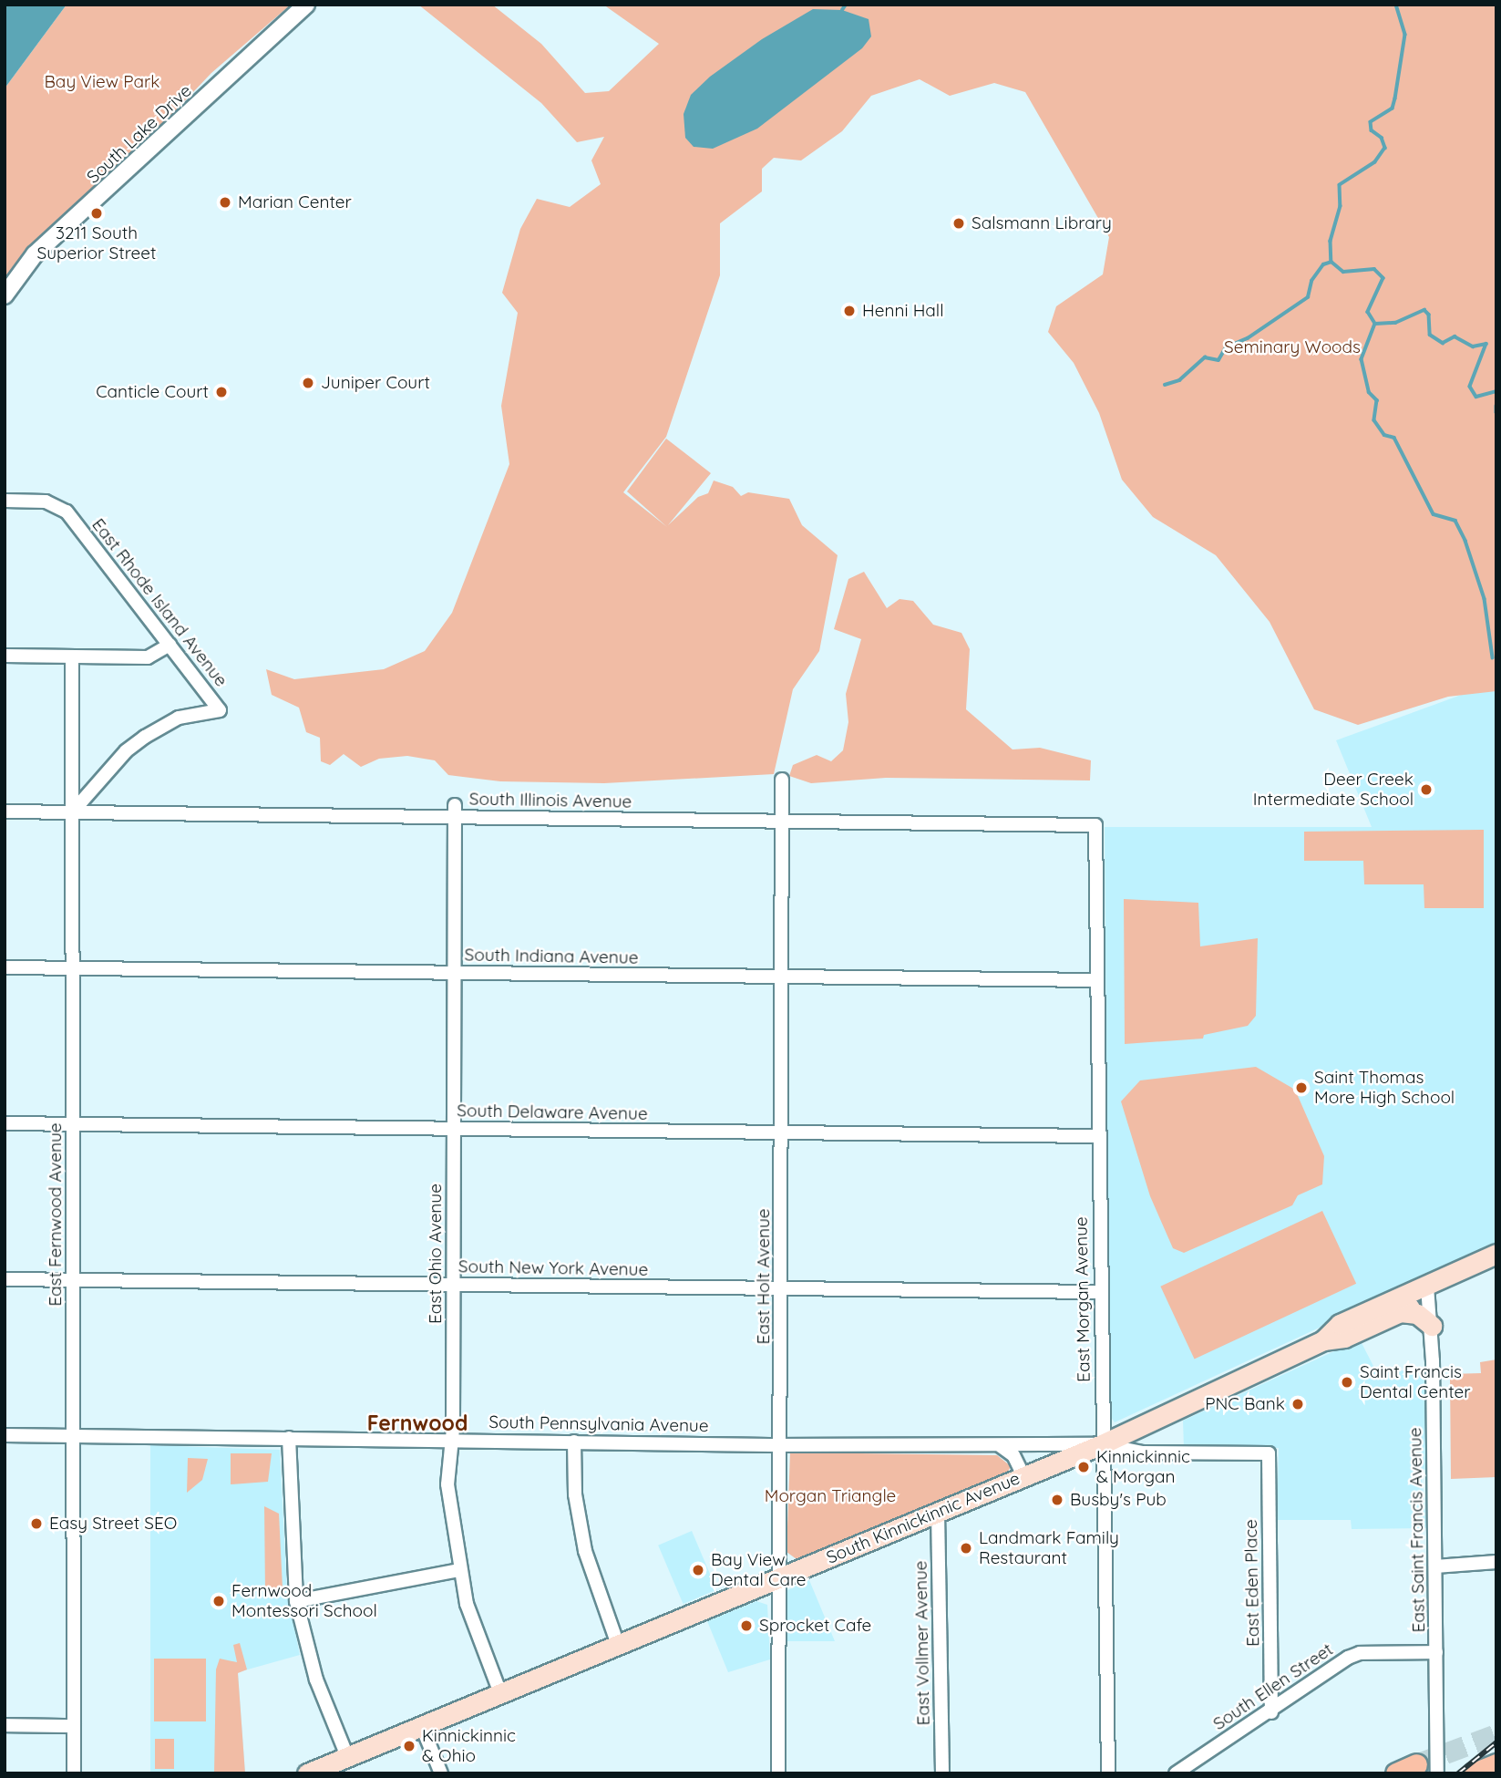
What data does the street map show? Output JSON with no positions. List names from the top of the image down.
{
  "streets": {
    "main road": ["South Kinnickinnic Avenue"],
    "street": [
      "South Lake Drive",
      "East Rhode Island Avenue",
      "South Illinois Avenue",
      "South Indiana Avenue",
      "South Delaware Avenue",
      "East Fernwood Avenue",
      "East Ohio Avenue",
      "South New York Avenue",
      "East Holt Avenue",
      "East Morgan Avenue",
      "South Pennsylvania Avenue",
      "East Saint Francis Avenue",
      "East Eden Place",
      "East Vollmer Avenue",
      "South Ellen Street"
    ]
  },
  "crossings": [
    ["East Rhode Island Avenue", "South Illinois Avenue"],
    ["East Rhode Island Avenue", "East Fernwood Avenue"],
    ["South Illinois Avenue", "East Fernwood Avenue"],
    ["South Illinois Avenue", "East Ohio Avenue"],
    ["South Illinois Avenue", "East Holt Avenue"],
    ["South Illinois Avenue", "East Morgan Avenue"],
    ["South Indiana Avenue", "East Fernwood Avenue"],
    ["South Indiana Avenue", "East Ohio Avenue"],
    ["South Indiana Avenue", "East Holt Avenue"],
    ["South Indiana Avenue", "East Morgan Avenue"],
    ["South Delaware Avenue", "East Fernwood Avenue"],
    ["South Delaware Avenue", "East Ohio Avenue"],
    ["South Delaware Avenue", "East Holt Avenue"],
    ["South Delaware Avenue", "East Morgan Avenue"],
    ["East Fernwood Avenue", "South New York Avenue"],
    ["East Fernwood Avenue", "South Pennsylvania Avenue"],
    ["East Ohio Avenue", "South New York Avenue"],
    ["East Ohio Avenue", "South Pennsylvania Avenue"],
    ["East Ohio Avenue", "South Kinnickinnic Avenue"],
    ["South New York Avenue", "East Holt Avenue"],
    ["South New York Avenue", "East Morgan Avenue"],
    ["East Holt Avenue", "South Pennsylvania Avenue"],
    ["East Holt Avenue", "South Kinnickinnic Avenue"],
    ["East Morgan Avenue", "South Pennsylvania Avenue"],
    ["East Morgan Avenue", "South Kinnickinnic Avenue"],
    ["South Pennsylvania Avenue", "South Kinnickinnic Avenue"],
    ["South Pennsylvania Avenue", "East Eden Place"],
    ["South Kinnickinnic Avenue", "East Saint Francis Avenue"],
    ["South Kinnickinnic Avenue", "East Vollmer Avenue"],
    ["East Saint Francis Avenue", "South Ellen Street"],
    ["East Eden Place", "South Ellen Street"]
  ],
  "districts": ["Fernwood"],
  "parks": ["Bay View Park", "Seminary Woods", "Morgan Triangle"],
  "places": [
    "Marian Center",
    "3211 South Superior Street",
    "Salsmann Library",
    "Henni Hall",
    "Juniper Court",
    "Canticle Court",
    "Deer Creek Intermediate School",
    "Saint Thomas More High School",
    "Saint Francis Dental Center",
    "PNC Bank",
    "Kinnickinnic & Morgan",
    "Busby's Pub",
    "Easy Street SEO",
    "Landmark Family Restaurant",
    "Bay View Dental Care",
    "Fernwood Montessori School",
    "Sprocket Cafe",
    "Kinnickinnic & Ohio"
  ]
}
